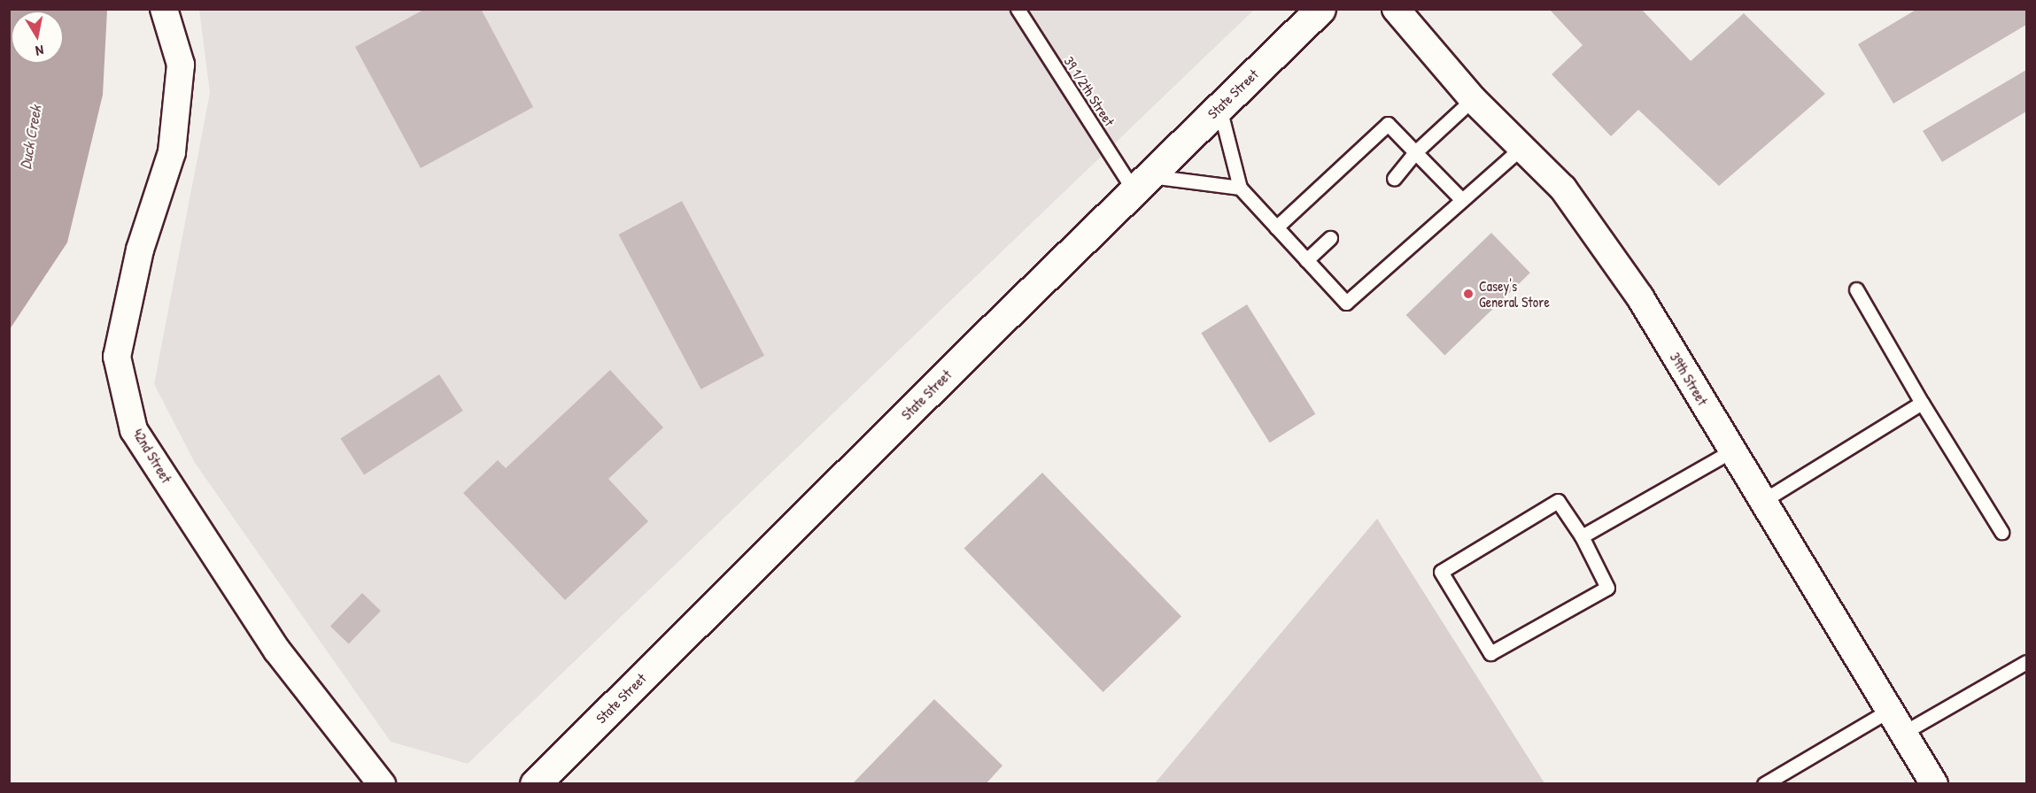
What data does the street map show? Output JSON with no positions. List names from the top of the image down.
{
  "streets": {
    "main road": ["State Street"],
    "street": ["39th Street", "42nd Street"],
    "lane": ["39 1/2th Street"]
  },
  "crossings": [
    ["39 1/2th Street", "State Street"]
  ],
  "water": ["Duck Creek"],
  "places": ["Casey's General Store"],
  "north": "bottom"
}
